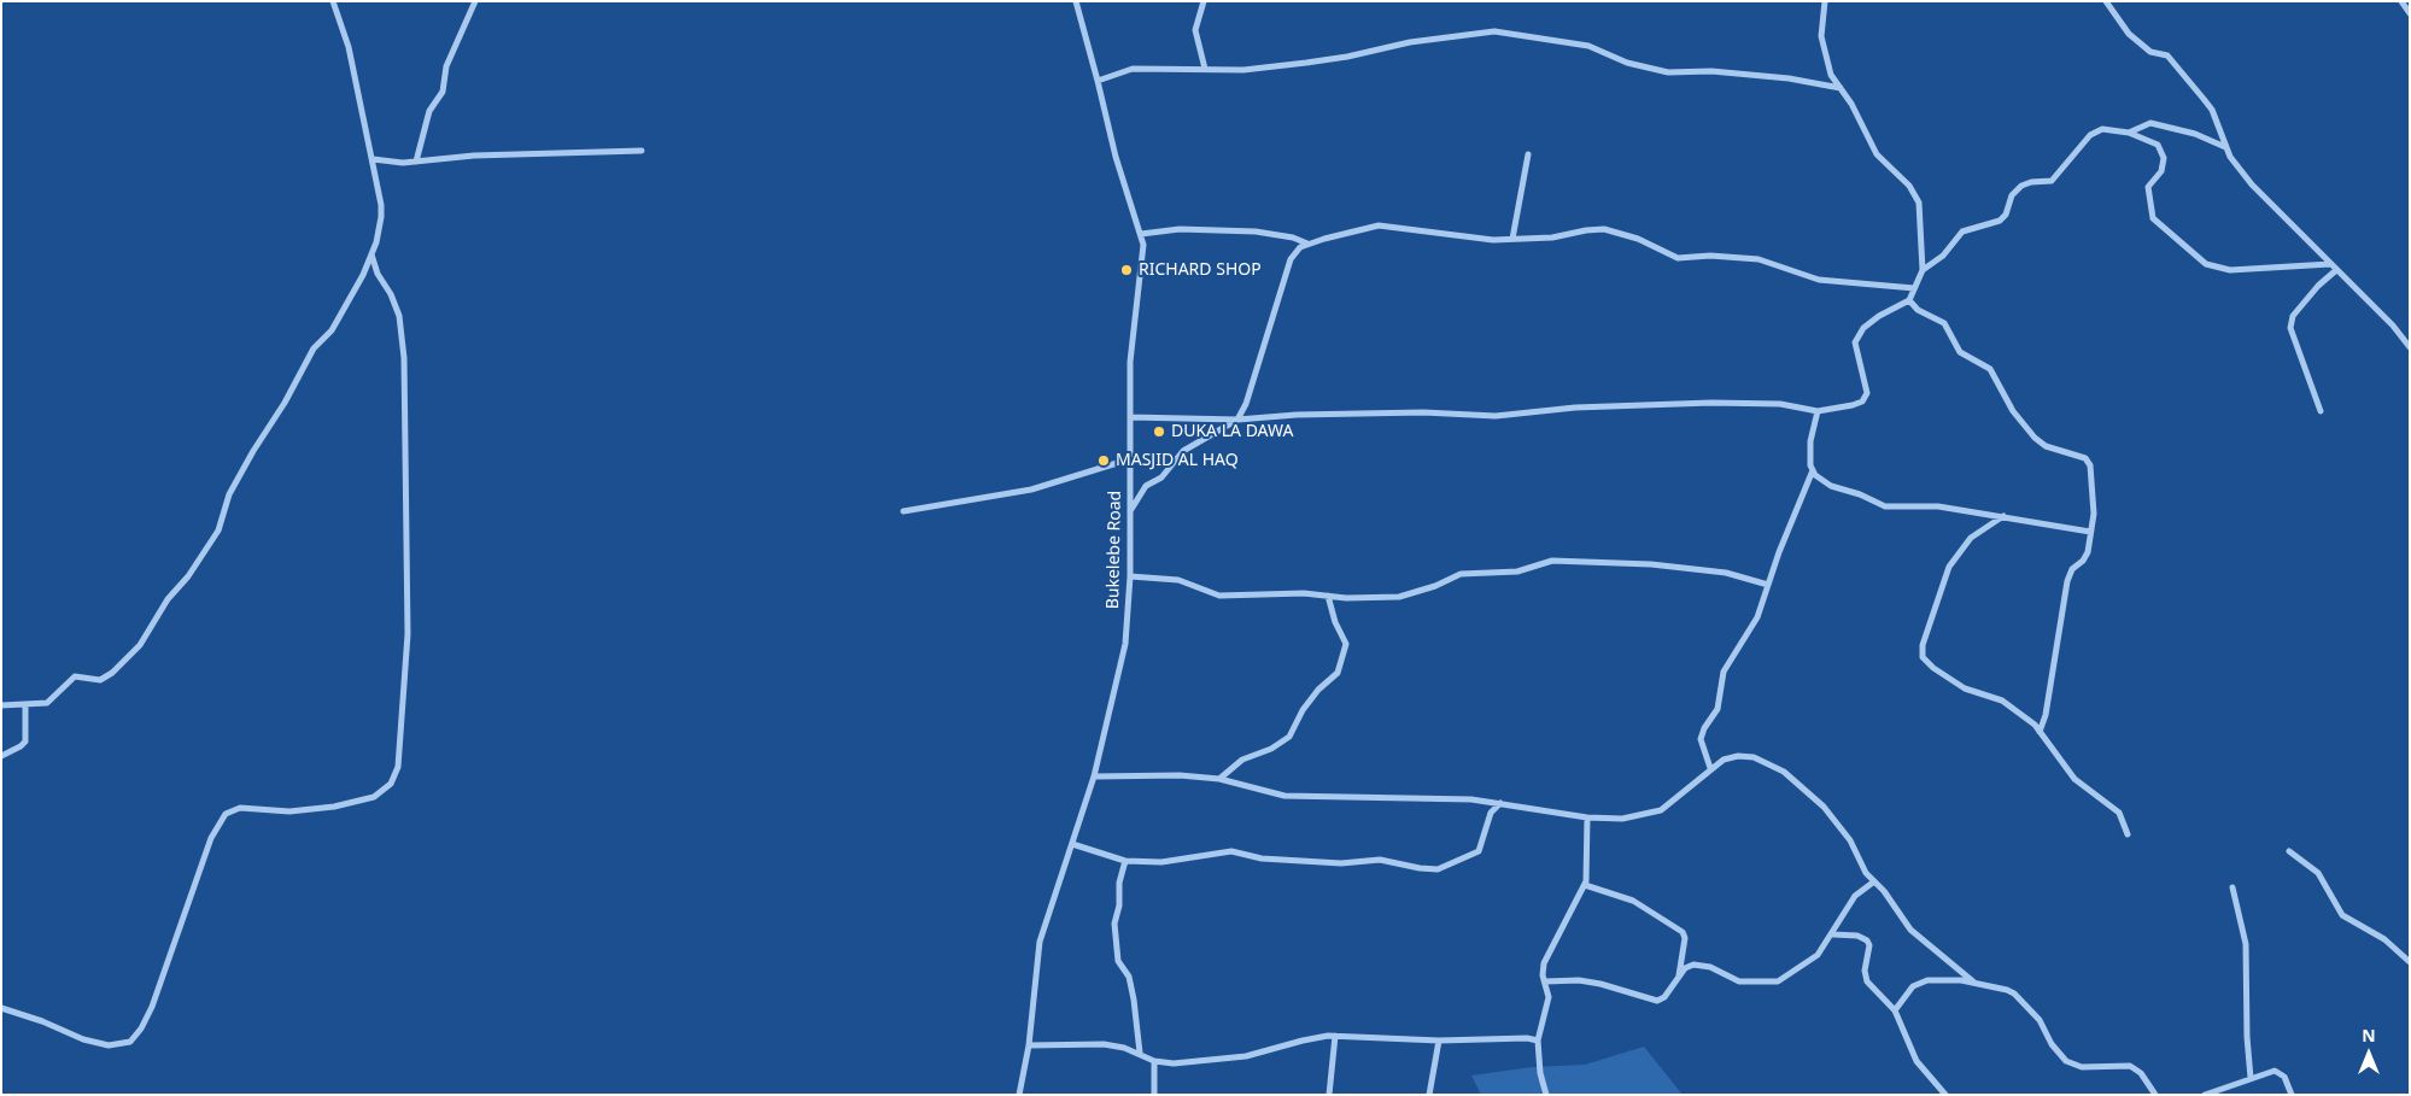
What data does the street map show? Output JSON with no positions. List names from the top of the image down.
{
  "streets": {
    "street": ["Bukelebe Road"]
  },
  "places": ["RICHARD SHOP", "DUKA LA DAWA", "MASJID AL HAQ"],
  "north": "top"
}
